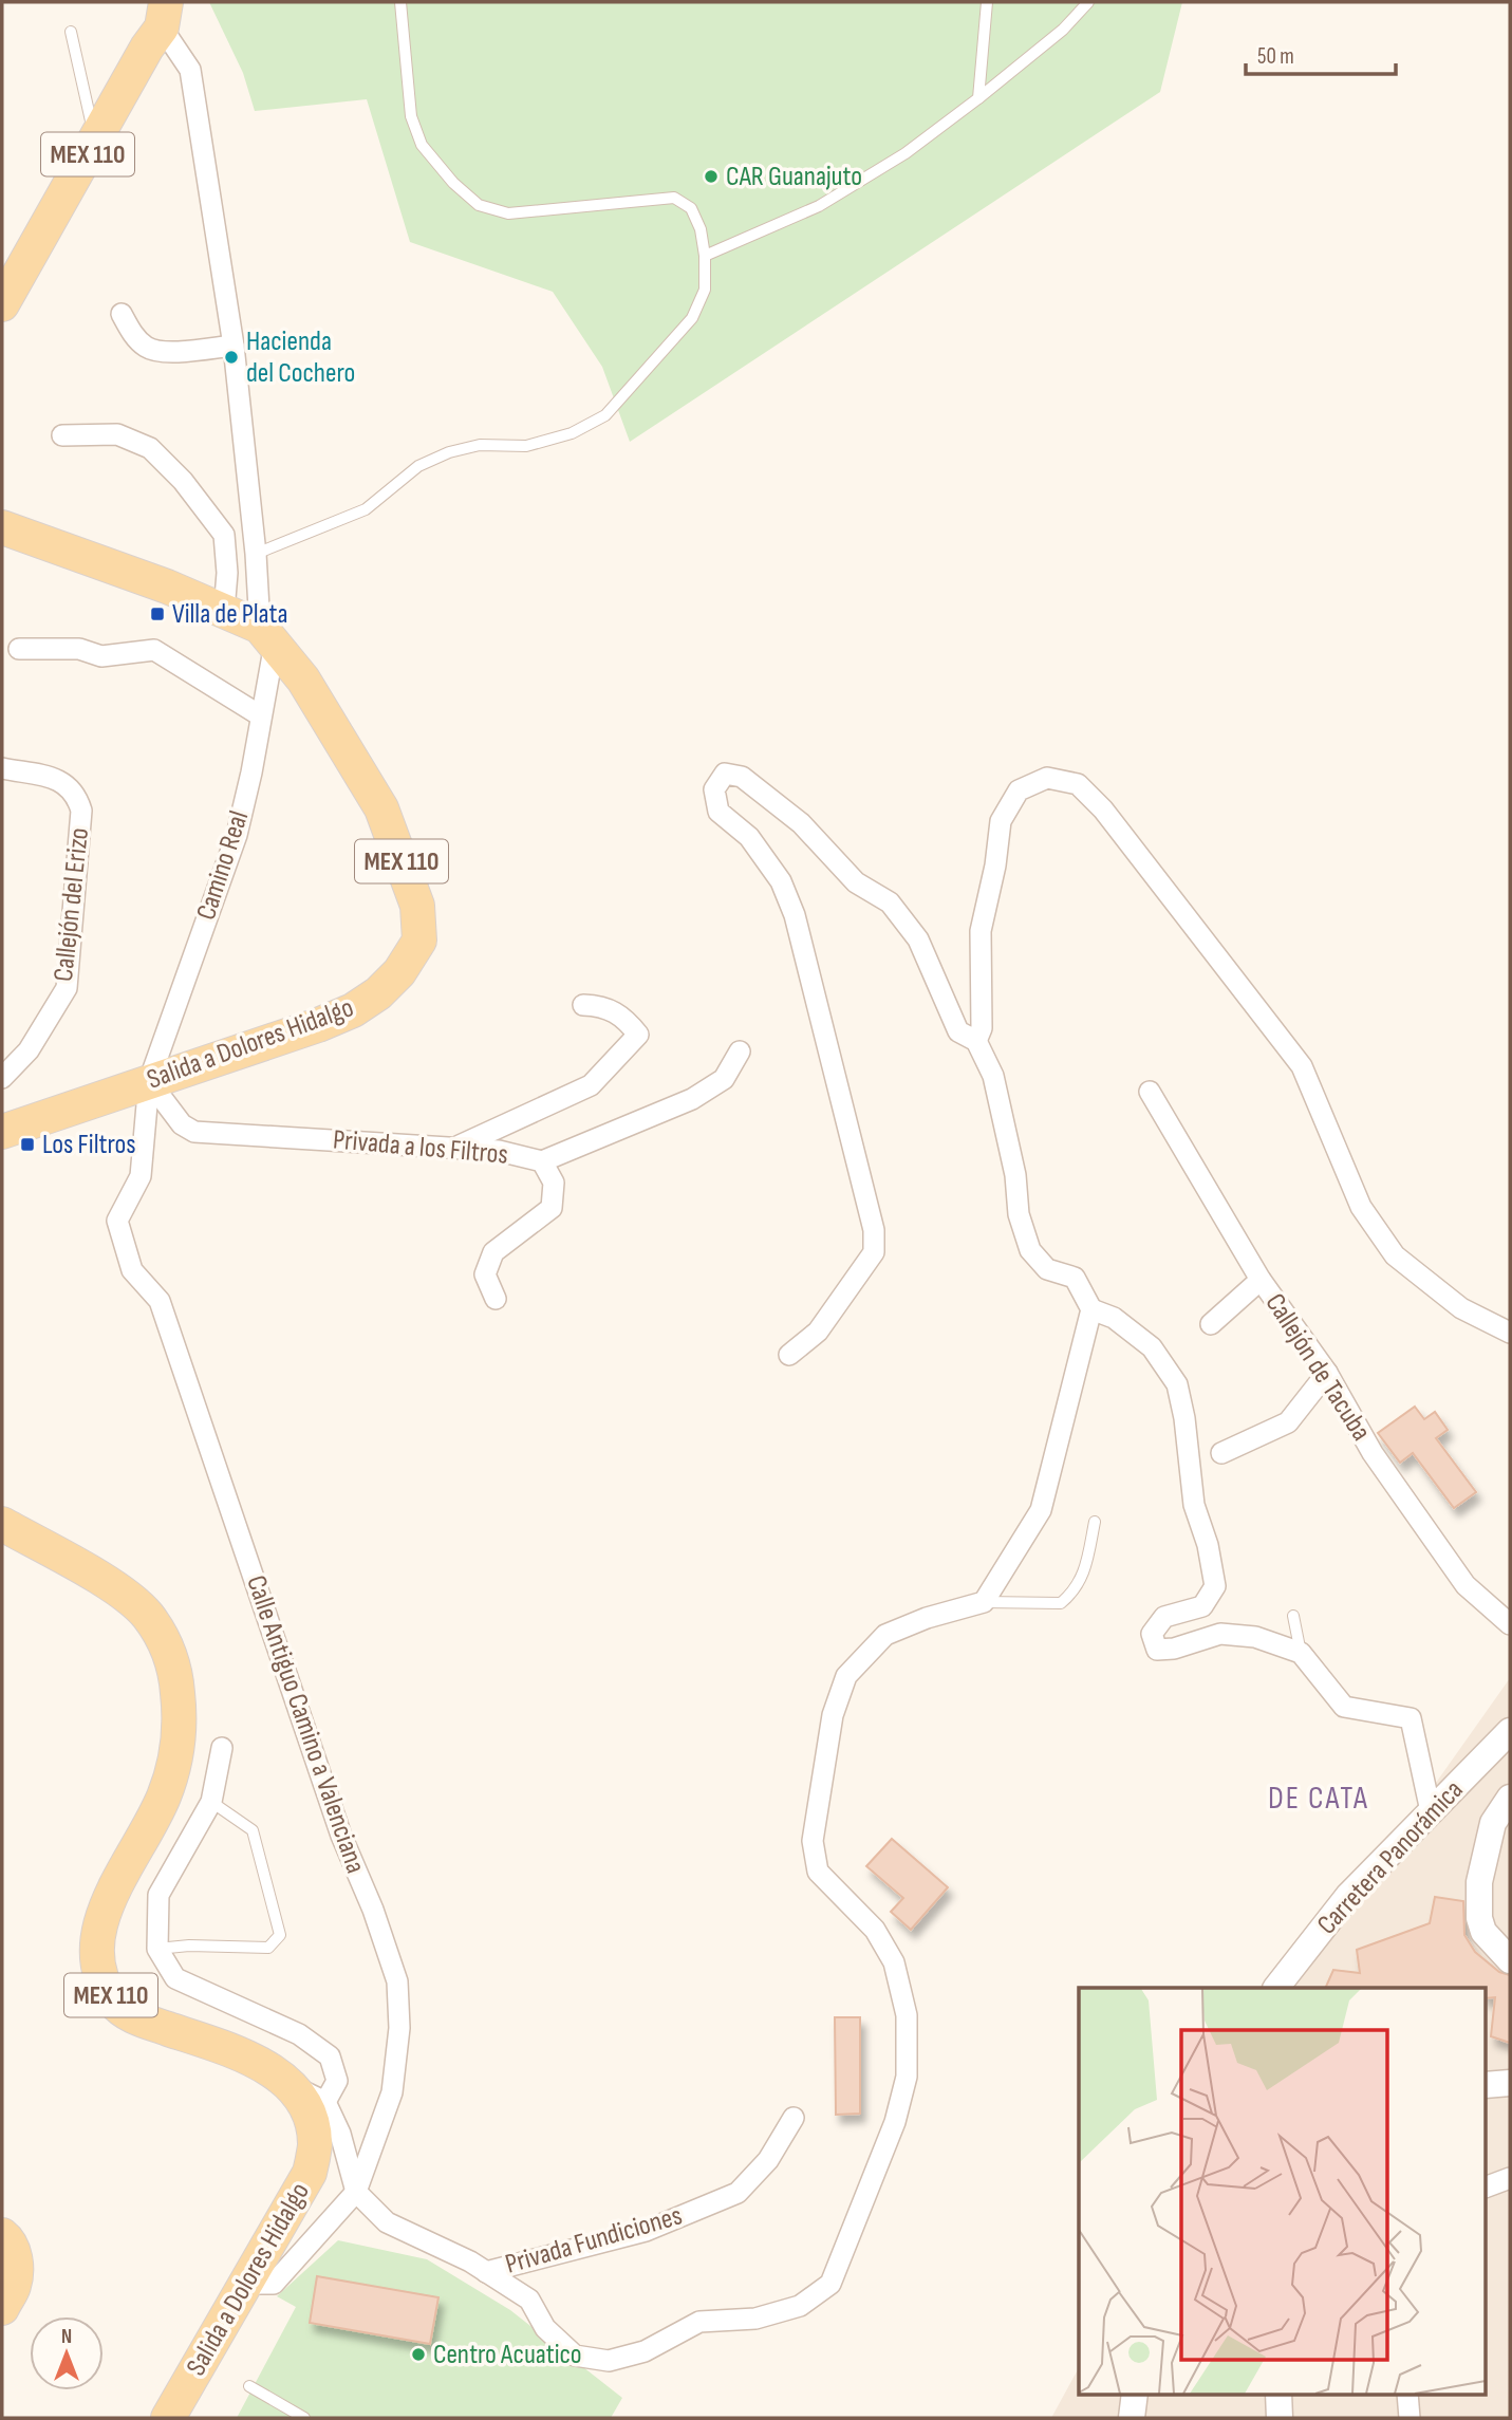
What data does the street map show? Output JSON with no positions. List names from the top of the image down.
{
  "streets": {
    "main road": ["MEX 110", "Salida a Dolores Hidalgo"],
    "street": [
      "Camino Real",
      "Callejón del Erizo",
      "Privada a los Filtros",
      "Callejón de Tacuba",
      "Calle Antiguo Camino a Valenciana",
      "Carretera Panorámica",
      "Privada Fundiciones"
    ]
  },
  "crossings": [
    ["MEX 110", "Camino Real"],
    ["Camino Real", "Salida a Dolores Hidalgo"],
    ["Camino Real", "Privada a los Filtros"],
    ["Camino Real", "Calle Antiguo Camino a Valenciana"],
    ["Salida a Dolores Hidalgo", "Privada a los Filtros"],
    ["Salida a Dolores Hidalgo", "Calle Antiguo Camino a Valenciana"],
    ["Privada a los Filtros", "Calle Antiguo Camino a Valenciana"]
  ],
  "districts": ["DE CATA"],
  "places": {
    "other": ["CAR Guanajuto", "Hacienda del Cochero", "Centro Acuatico"],
    "transit": ["Villa de Plata", "Los Filtros"]
  },
  "scale_bar": "50 m",
  "north": "top"
}
